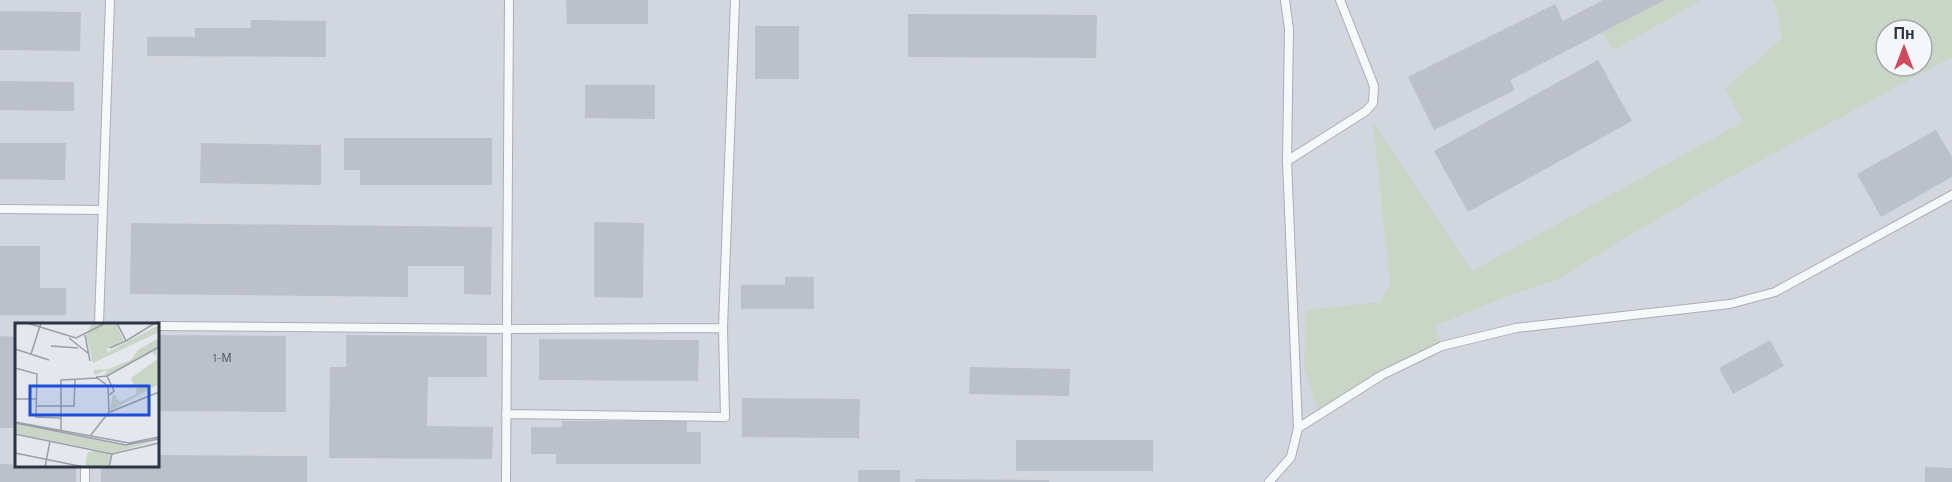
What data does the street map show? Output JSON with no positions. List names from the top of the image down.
{
  "house_numbers": ["1-М"],
  "north": "top"
}
